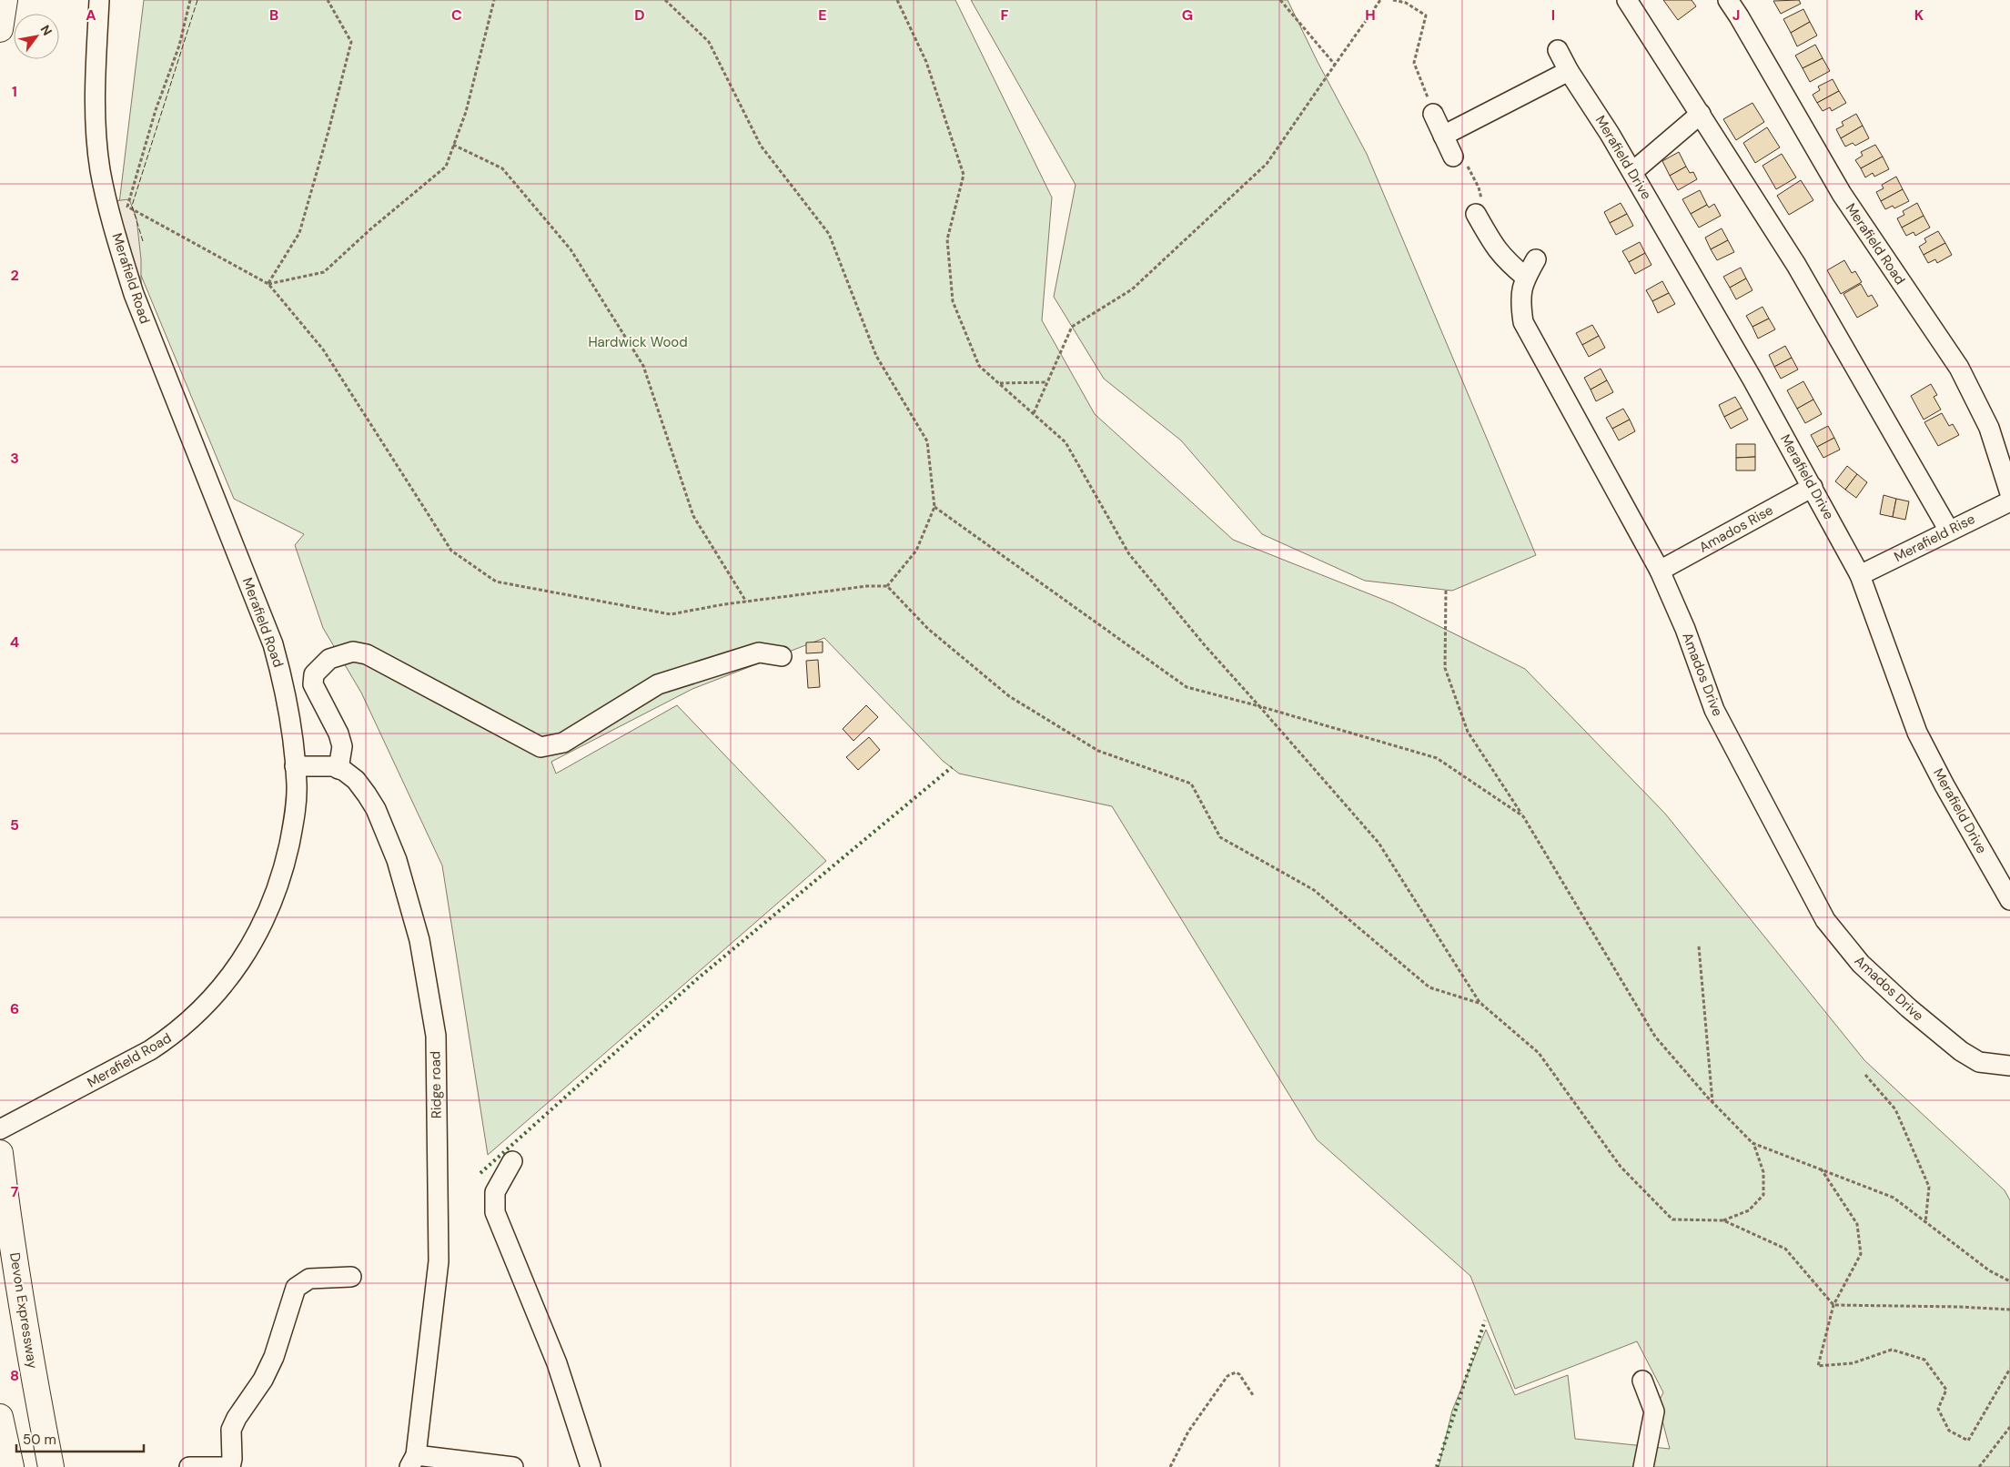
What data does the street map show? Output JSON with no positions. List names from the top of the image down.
{
  "streets": {
    "highway": ["Devon Expressway"],
    "street": [
      "Merafield Drive",
      "Merafield Road",
      "Amados Rise",
      "Merafield Rise",
      "Amados Drive",
      "Ridge road"
    ]
  },
  "crossings": [
    ["Merafield Drive", "Amados Rise"],
    ["Merafield Drive", "Merafield Rise"],
    ["Merafield Road", "Ridge road"],
    ["Amados Rise", "Amados Drive"]
  ],
  "parks": ["Hardwick Wood"],
  "scale_bar": "50 m",
  "north": "top right",
  "grid": {
    "columns": [
      "A",
      "B",
      "C",
      "D",
      "E",
      "F",
      "G",
      "H",
      "I",
      "J",
      "K"
    ],
    "rows": [
      "1",
      "2",
      "3",
      "4",
      "5",
      "6",
      "7",
      "8"
    ]
  }
}
